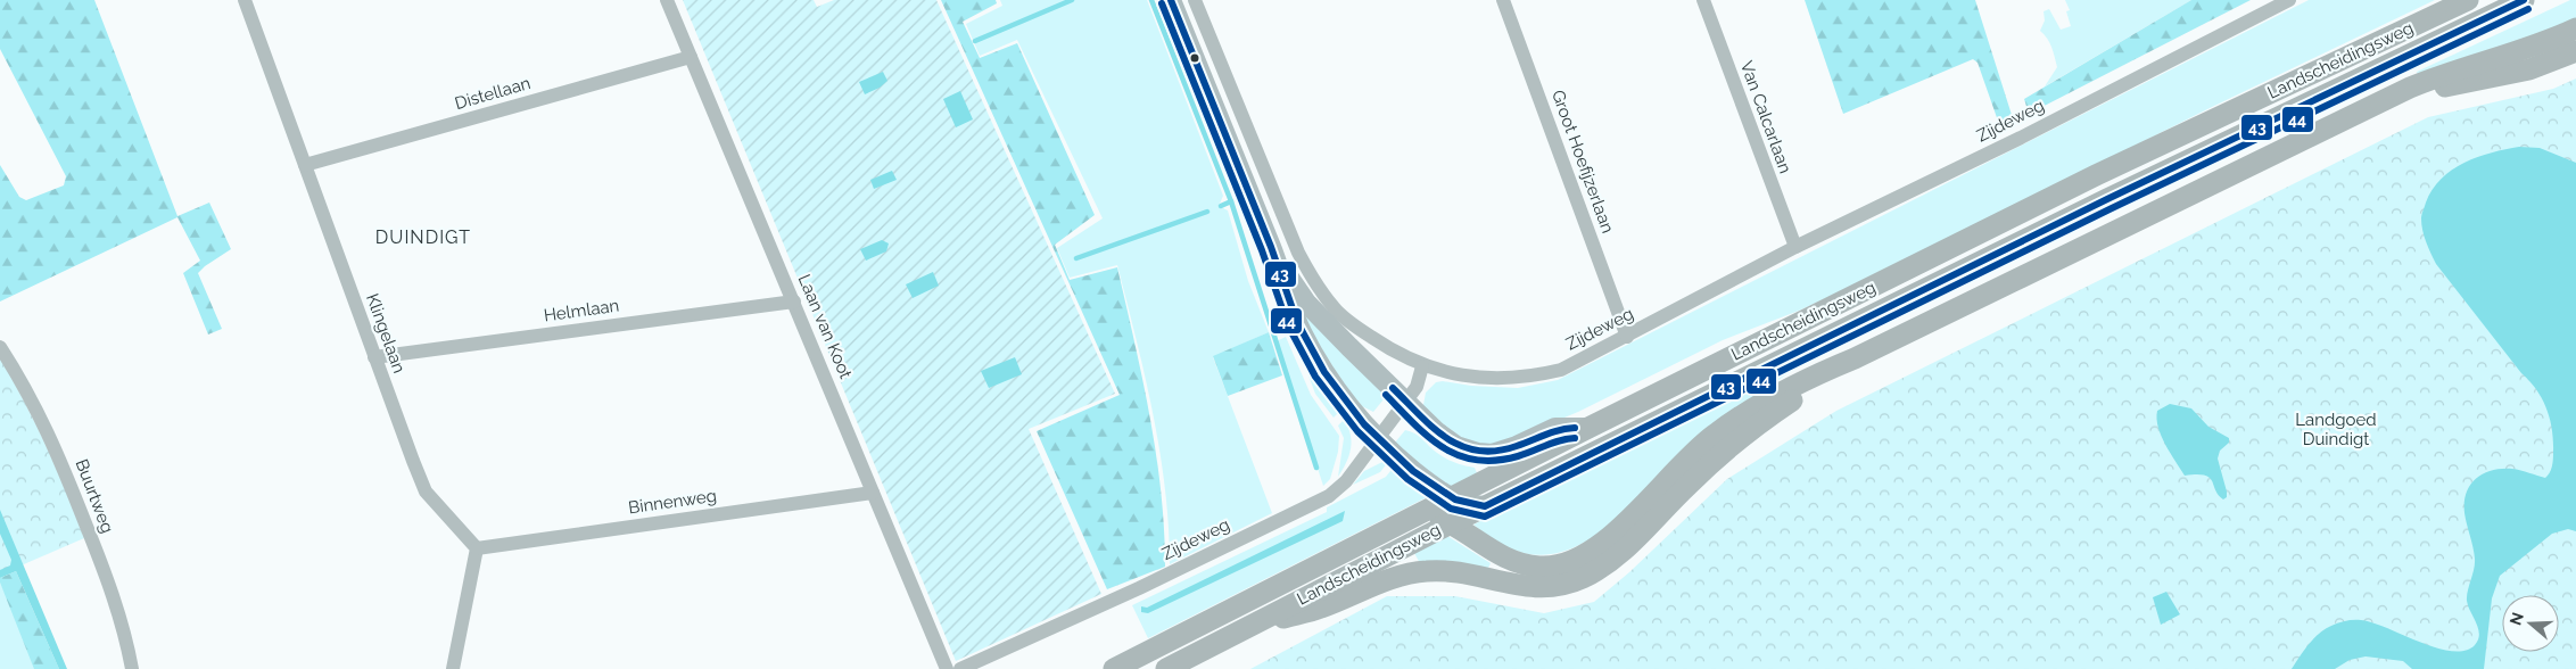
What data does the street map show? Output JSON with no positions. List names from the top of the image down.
{
  "streets": {
    "main road": ["Landscheidingsweg"],
    "street": [
      "Distellaan",
      "Van Calcarlaan",
      "Zijdeweg",
      "Groot Hoefijzerlaan",
      "Helmlaan",
      "Laan van Koot",
      "Klingelaan",
      "Buurtweg",
      "Binnenweg"
    ]
  },
  "crossings": [
    ["Distellaan", "Laan van Koot"],
    ["Distellaan", "Klingelaan"],
    ["Van Calcarlaan", "Zijdeweg"],
    ["Zijdeweg", "Groot Hoefijzerlaan"],
    ["Helmlaan", "Laan van Koot"],
    ["Helmlaan", "Klingelaan"],
    ["Laan van Koot", "Binnenweg"],
    ["Klingelaan", "Binnenweg"]
  ],
  "districts": ["DUINDIGT"],
  "parks": ["Landgoed Duindigt"],
  "lines": ["transit line 43", "transit line 44"],
  "north": "left"
}
